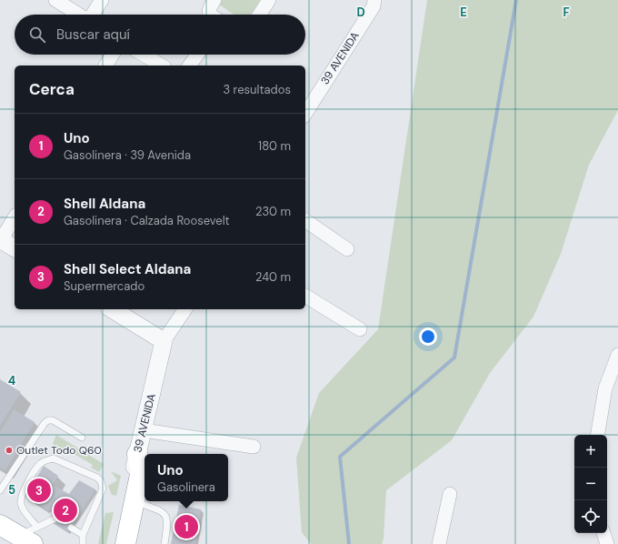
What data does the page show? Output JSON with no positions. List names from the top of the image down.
{
  "streets": {
    "street": ["39 AVENIDA"]
  },
  "places": ["Outlet Todo Q60"],
  "page": {
    "search": "Buscar aquí",
    "heading": ["Cerca", "3 resultados"],
    "list": [
      {
        "mark": "1",
        "name": "Uno",
        "note": "Gasolinera · 39 Avenida",
        "value": "180 m"
      },
      {
        "mark": "2",
        "name": "Shell Aldana",
        "note": "Gasolinera · Calzada Roosevelt",
        "value": "230 m"
      },
      {
        "mark": "3",
        "name": "Shell Select Aldana",
        "note": "Supermercado",
        "value": "240 m"
      }
    ],
    "map_buttons": ["+", "−"],
    "popup": ["Uno", "Gasolinera"],
    "pins": ["3", "2", "1"]
  },
  "grid": {
    "columns": ["D", "E", "F"],
    "rows": ["4", "5"]
  }
}
